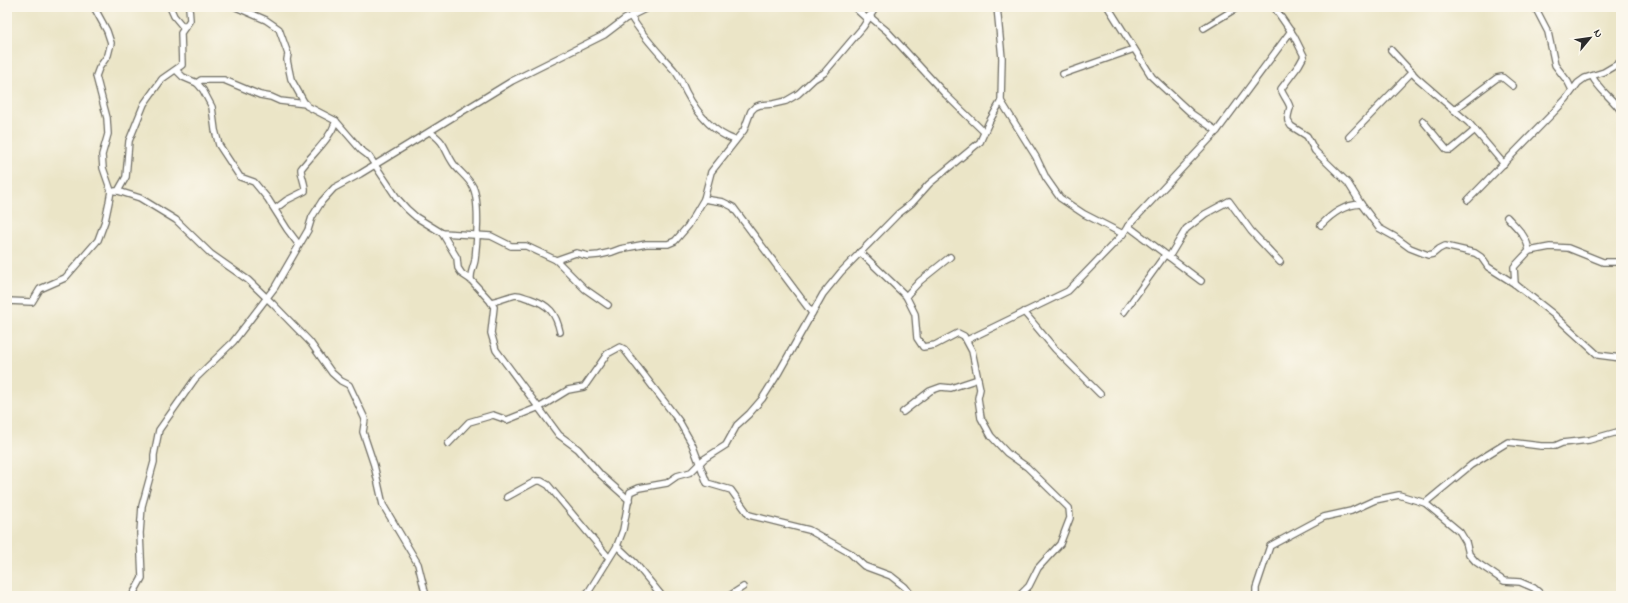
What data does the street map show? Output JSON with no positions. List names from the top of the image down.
{
  "north": "top right"
}
